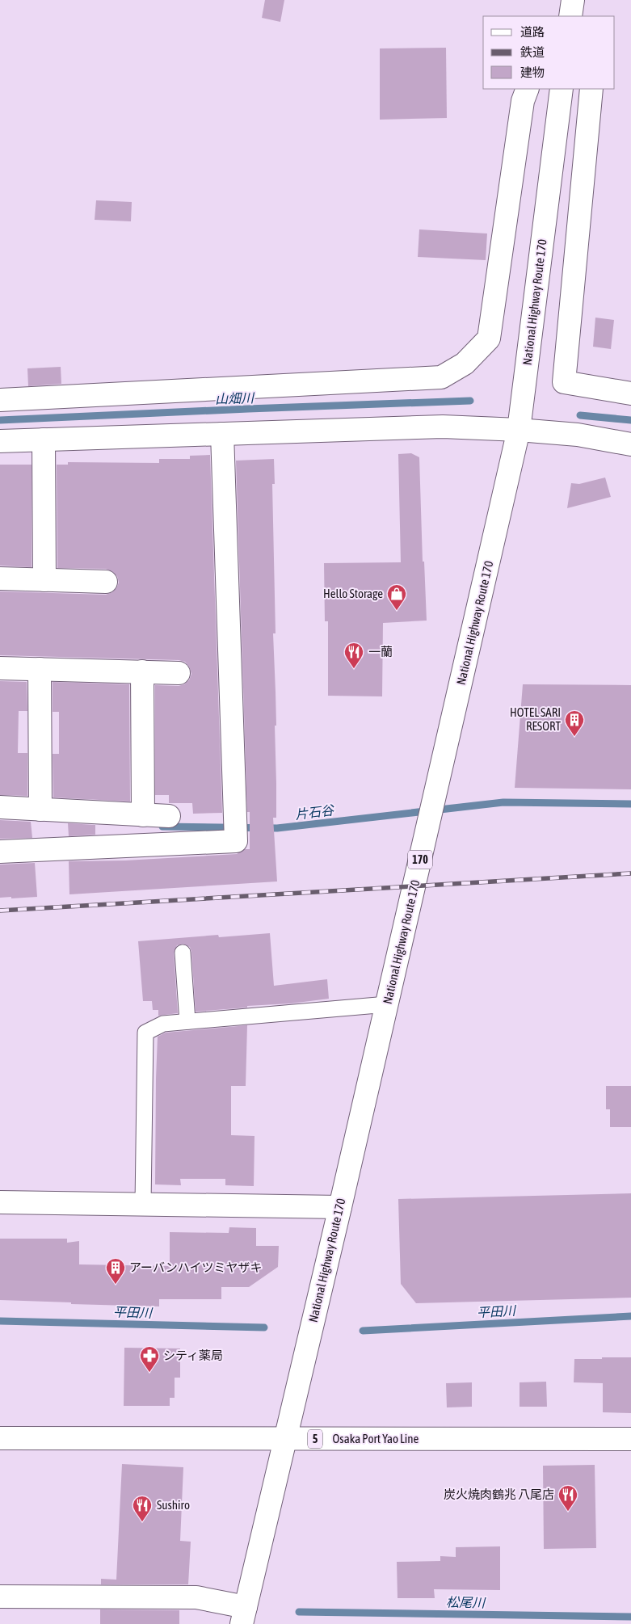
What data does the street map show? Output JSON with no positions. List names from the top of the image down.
{
  "streets": {
    "main road": [
      "National Highway Route 170",
      "170",
      "5",
      "Osaka Port Yao Line"
    ]
  },
  "crossings": [
    ["National Highway Route 170", "Osaka Port Yao Line"]
  ],
  "water": [
    "山畑川",
    "片石谷",
    "平田川",
    "松尾川"
  ],
  "places": {
    "shop": ["Hello Storage"],
    "restaurant": ["一蘭", "炭火焼肉鶴兆 八尾店", "Sushiro"],
    "building": ["HOTEL SARI RESORT", "アーバンハイツミヤザキ"],
    "pharmacy": ["シティ薬局"]
  },
  "legend": ["道路", "鉄道", "建物"]
}
